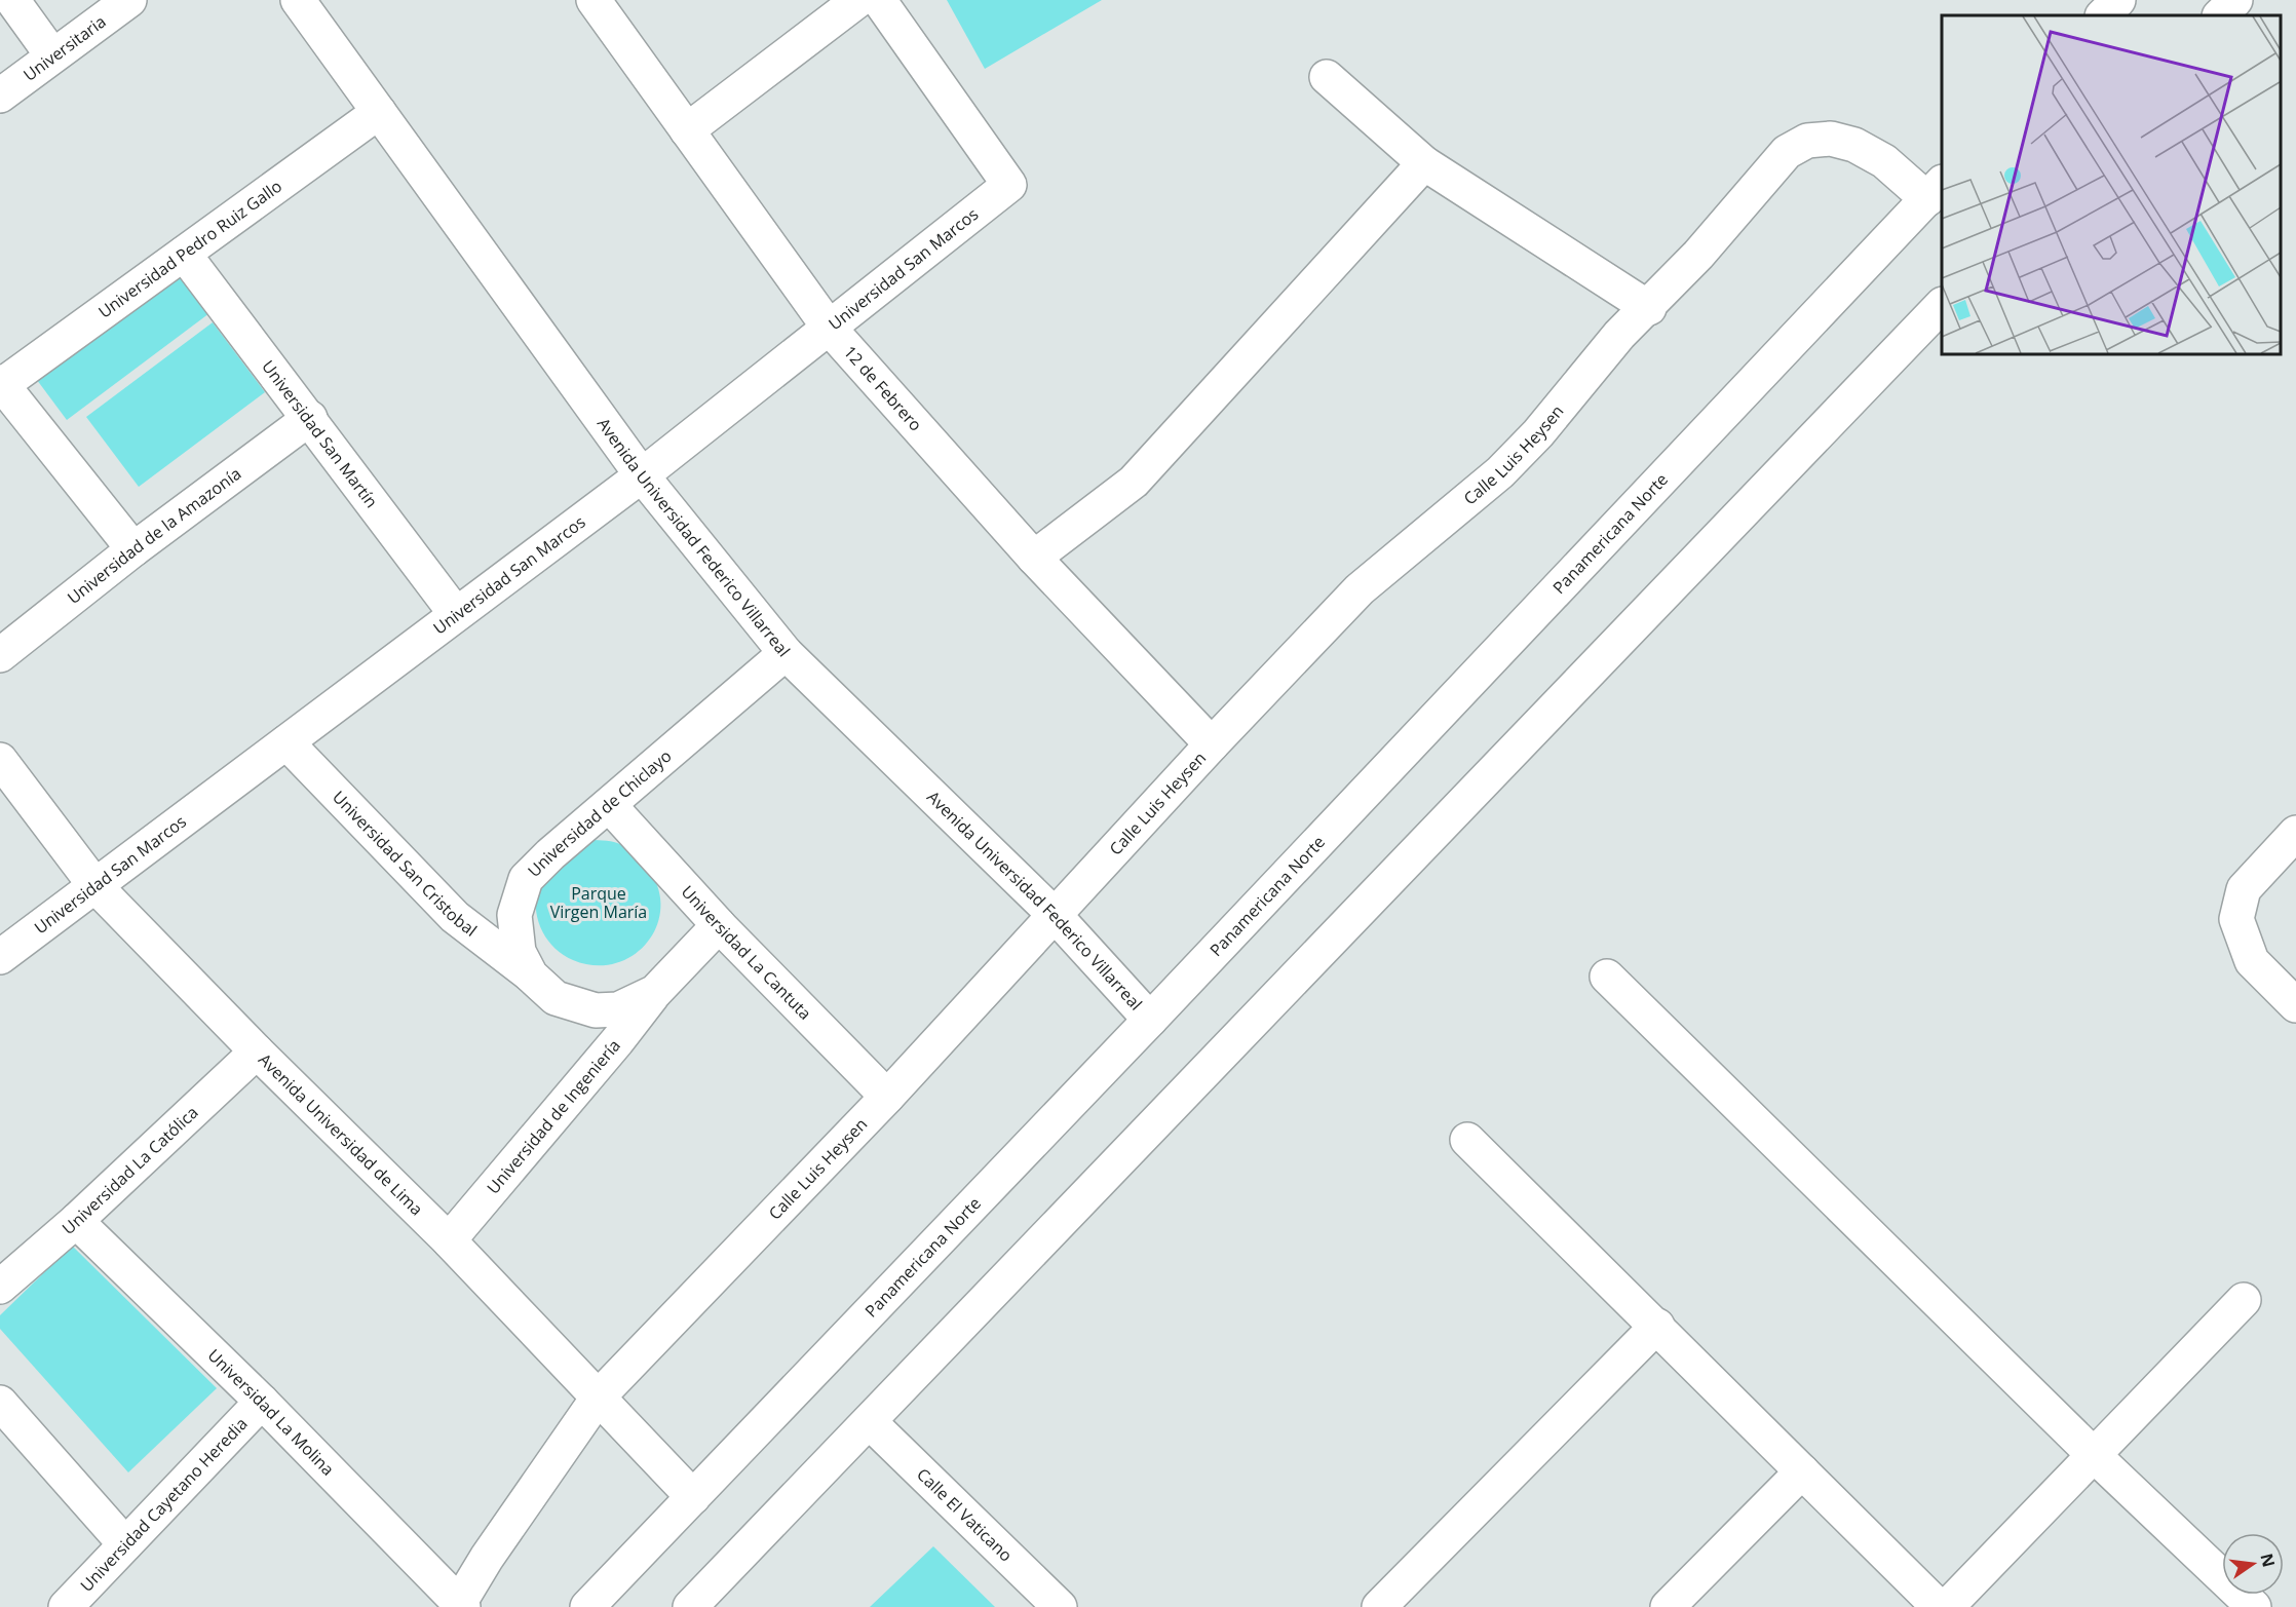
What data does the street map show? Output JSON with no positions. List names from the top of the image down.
{
  "streets": {
    "main road": [
      "Universitaria",
      "Universidad Pedro Ruiz Gallo",
      "Universidad San Marcos",
      "12 de Febrero",
      "Universidad San Martín",
      "Calle Luis Heysen",
      "Panamericana Norte",
      "Universidad de la Amazonía",
      "Avenida Universidad Federico Villarreal",
      "Universidad de Chiclayo",
      "Universidad San Cristobal",
      "Universidad La Cantuta",
      "Universidad de Ingeniería",
      "Avenida Universidad de Lima",
      "Universidad La Católica",
      "Universidad La Molina",
      "Universidad Cayetano Heredia",
      "Calle El Vaticano"
    ]
  },
  "crossings": [
    ["Universidad Pedro Ruiz Gallo", "Universidad San Martín"],
    ["Universidad Pedro Ruiz Gallo", "Avenida Universidad Federico Villarreal"],
    ["Universidad San Marcos", "12 de Febrero"],
    ["Universidad San Marcos", "Universidad San Martín"],
    ["Universidad San Marcos", "Avenida Universidad Federico Villarreal"],
    ["Universidad San Marcos", "Universidad San Cristobal"],
    ["Universidad San Marcos", "Avenida Universidad de Lima"],
    ["12 de Febrero", "Calle Luis Heysen"],
    ["Universidad San Martín", "Universidad de la Amazonía"],
    ["Calle Luis Heysen", "Panamericana Norte"],
    ["Calle Luis Heysen", "Avenida Universidad Federico Villarreal"],
    ["Calle Luis Heysen", "Universidad La Cantuta"],
    ["Calle Luis Heysen", "Avenida Universidad de Lima"],
    ["Calle Luis Heysen", "Universidad La Molina"],
    ["Panamericana Norte", "Avenida Universidad Federico Villarreal"],
    ["Panamericana Norte", "Avenida Universidad de Lima"],
    ["Avenida Universidad Federico Villarreal", "Universidad de Chiclayo"],
    ["Universidad de Chiclayo", "Universidad San Cristobal"],
    ["Universidad de Chiclayo", "Universidad La Cantuta"],
    ["Universidad de Chiclayo", "Universidad de Ingeniería"],
    ["Universidad San Cristobal", "Universidad La Cantuta"],
    ["Universidad San Cristobal", "Universidad de Ingeniería"],
    ["Universidad La Cantuta", "Universidad de Ingeniería"],
    ["Universidad de Ingeniería", "Avenida Universidad de Lima"],
    ["Avenida Universidad de Lima", "Universidad La Católica"],
    ["Universidad La Católica", "Universidad La Molina"],
    ["Universidad La Molina", "Universidad Cayetano Heredia"]
  ],
  "parks": ["Parque Virgen María"],
  "north": "right"
}
